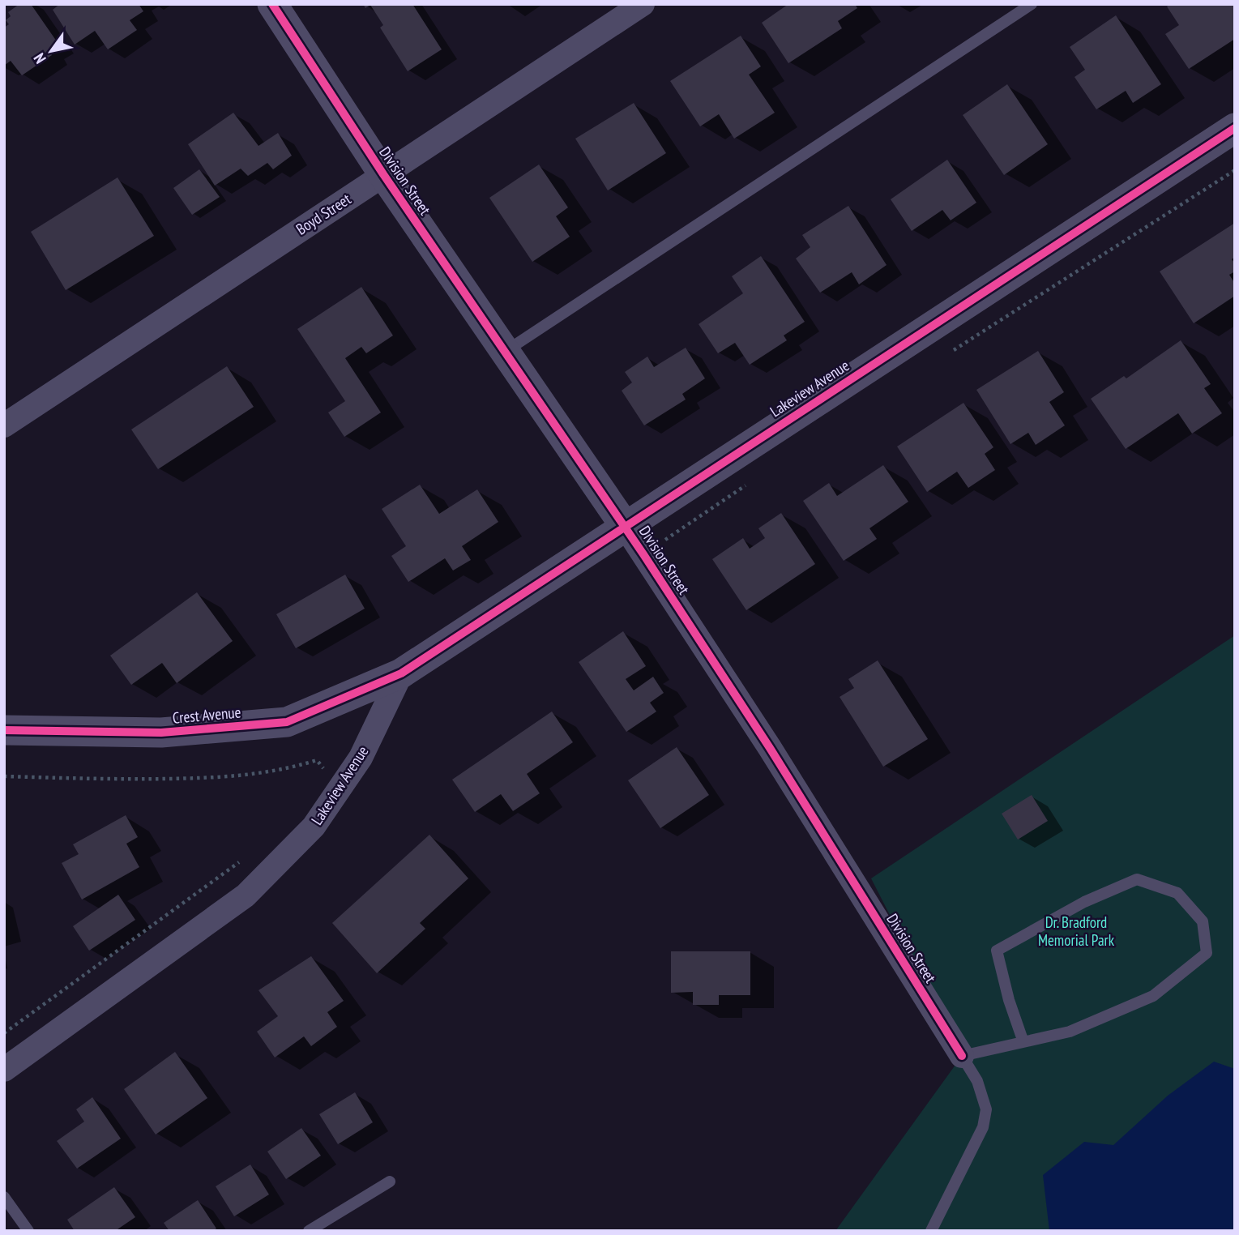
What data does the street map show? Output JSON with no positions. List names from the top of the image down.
{
  "streets": {
    "street": [
      "Division Street",
      "Boyd Street",
      "Lakeview Avenue",
      "Crest Avenue"
    ]
  },
  "crossings": [
    ["Division Street", "Boyd Street"],
    ["Division Street", "Lakeview Avenue"],
    ["Lakeview Avenue", "Crest Avenue"]
  ],
  "parks": ["Dr. Bradford Memorial Park"],
  "north": "bottom left"
}
